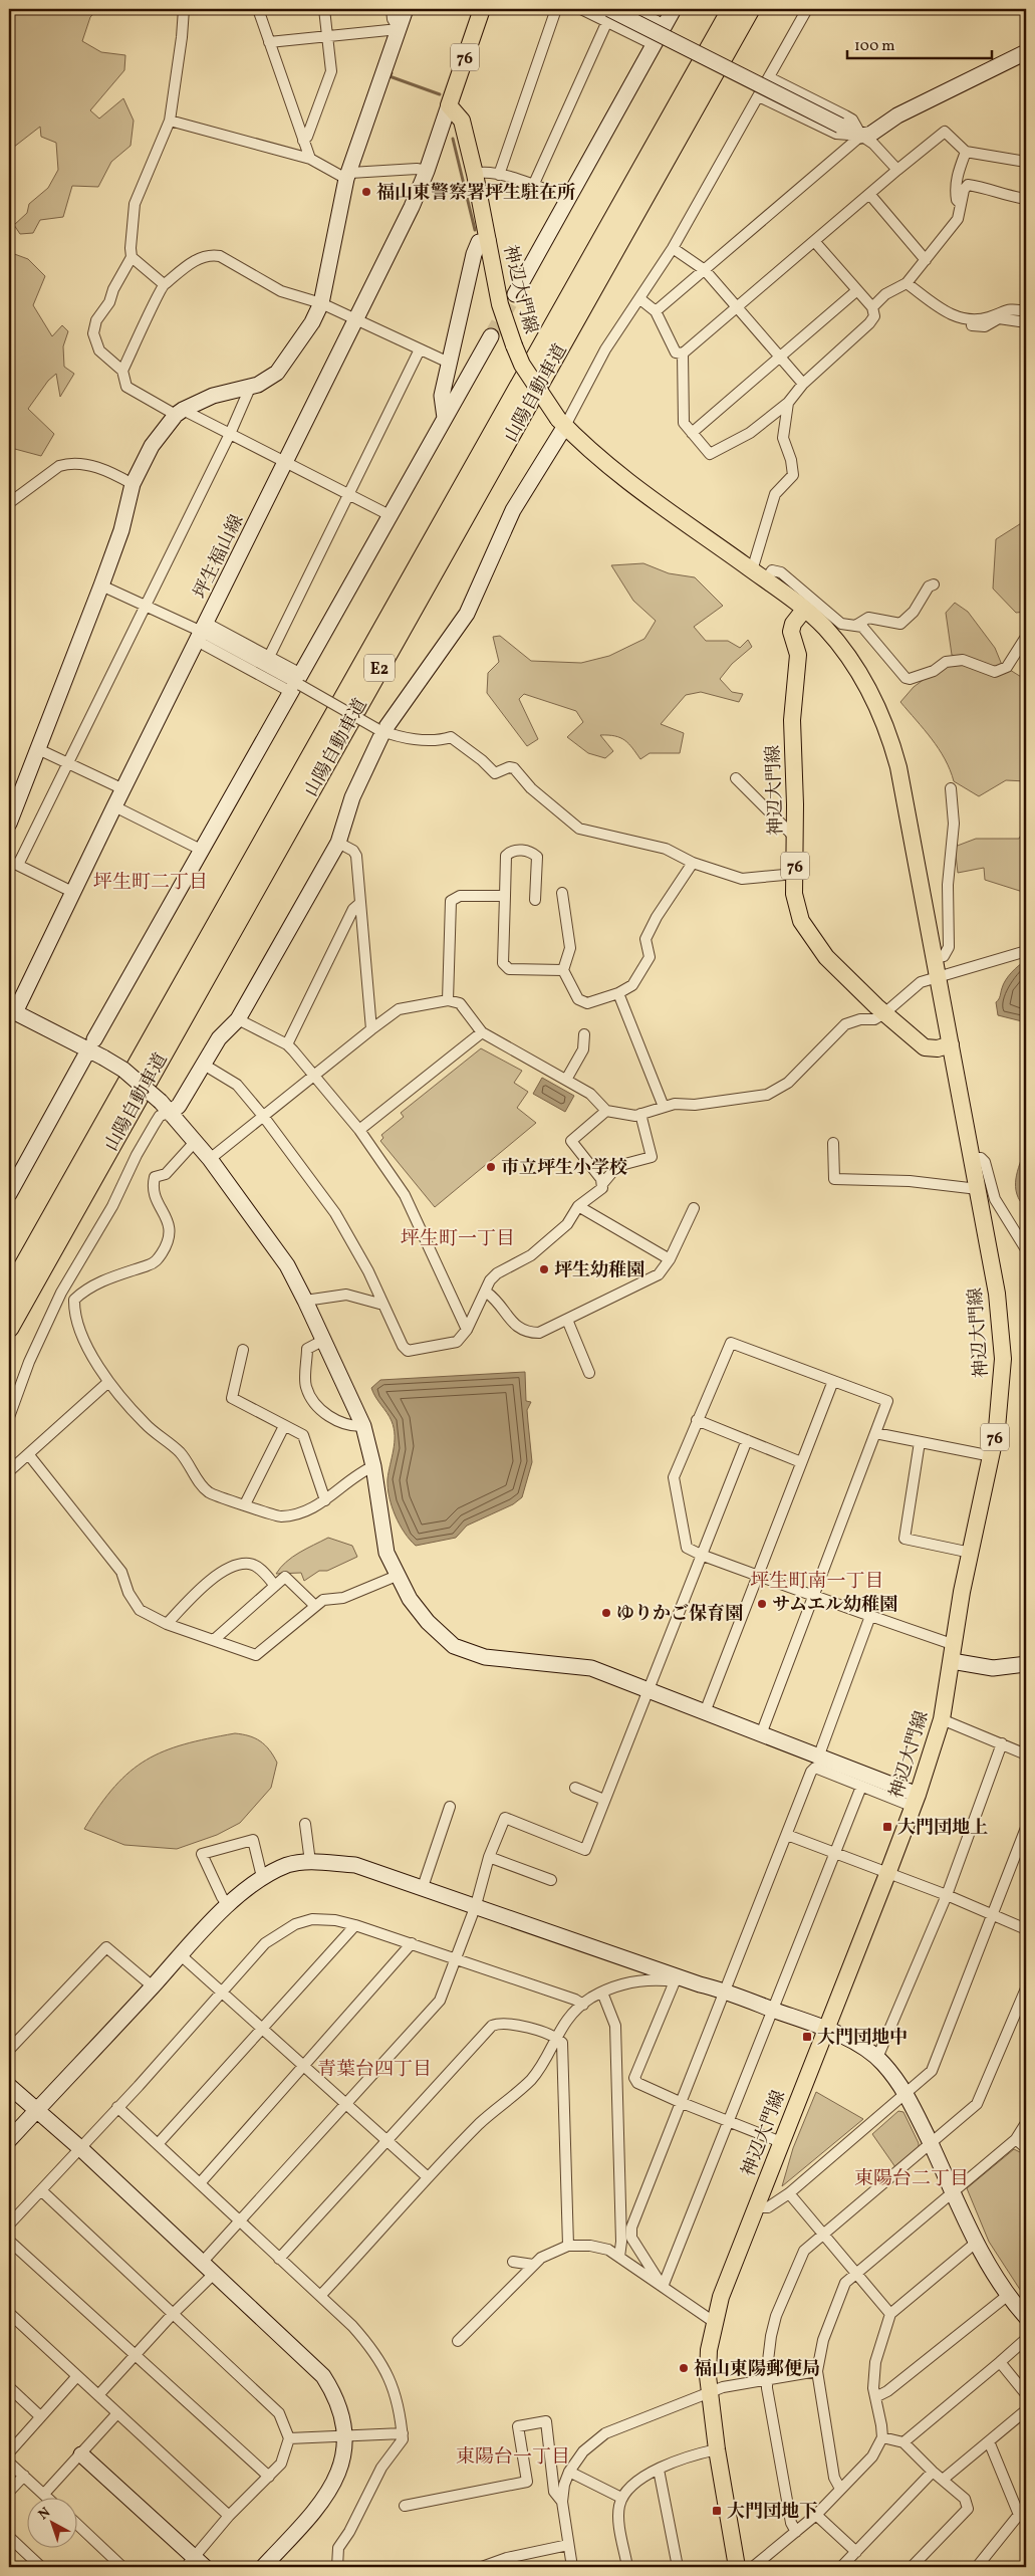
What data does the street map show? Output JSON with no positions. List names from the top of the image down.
{
  "streets": {
    "highway": ["山陽自動車道", "E2"],
    "main road": ["76", "神辺大門線"],
    "street": ["坪生福山線"]
  },
  "crossings": [
    ["76", "神辺大門線"],
    ["76", "坪生福山線"],
    ["神辺大門線", "坪生福山線"]
  ],
  "districts": [
    "坪生町二丁目",
    "坪生町一丁目",
    "坪生町南一丁目",
    "青葉台四丁目",
    "東陽台二丁目",
    "東陽台一丁目"
  ],
  "places": {
    "other": [
      "福山東警察署坪生駐在所",
      "市立坪生小学校",
      "坪生幼稚園",
      "サムエル幼稚園",
      "ゆりかご保育園",
      "福山東陽郵便局"
    ],
    "transit": ["大門団地上", "大門団地中", "大門団地下"]
  },
  "scale_bar": "100 m",
  "north": "top left"
}
